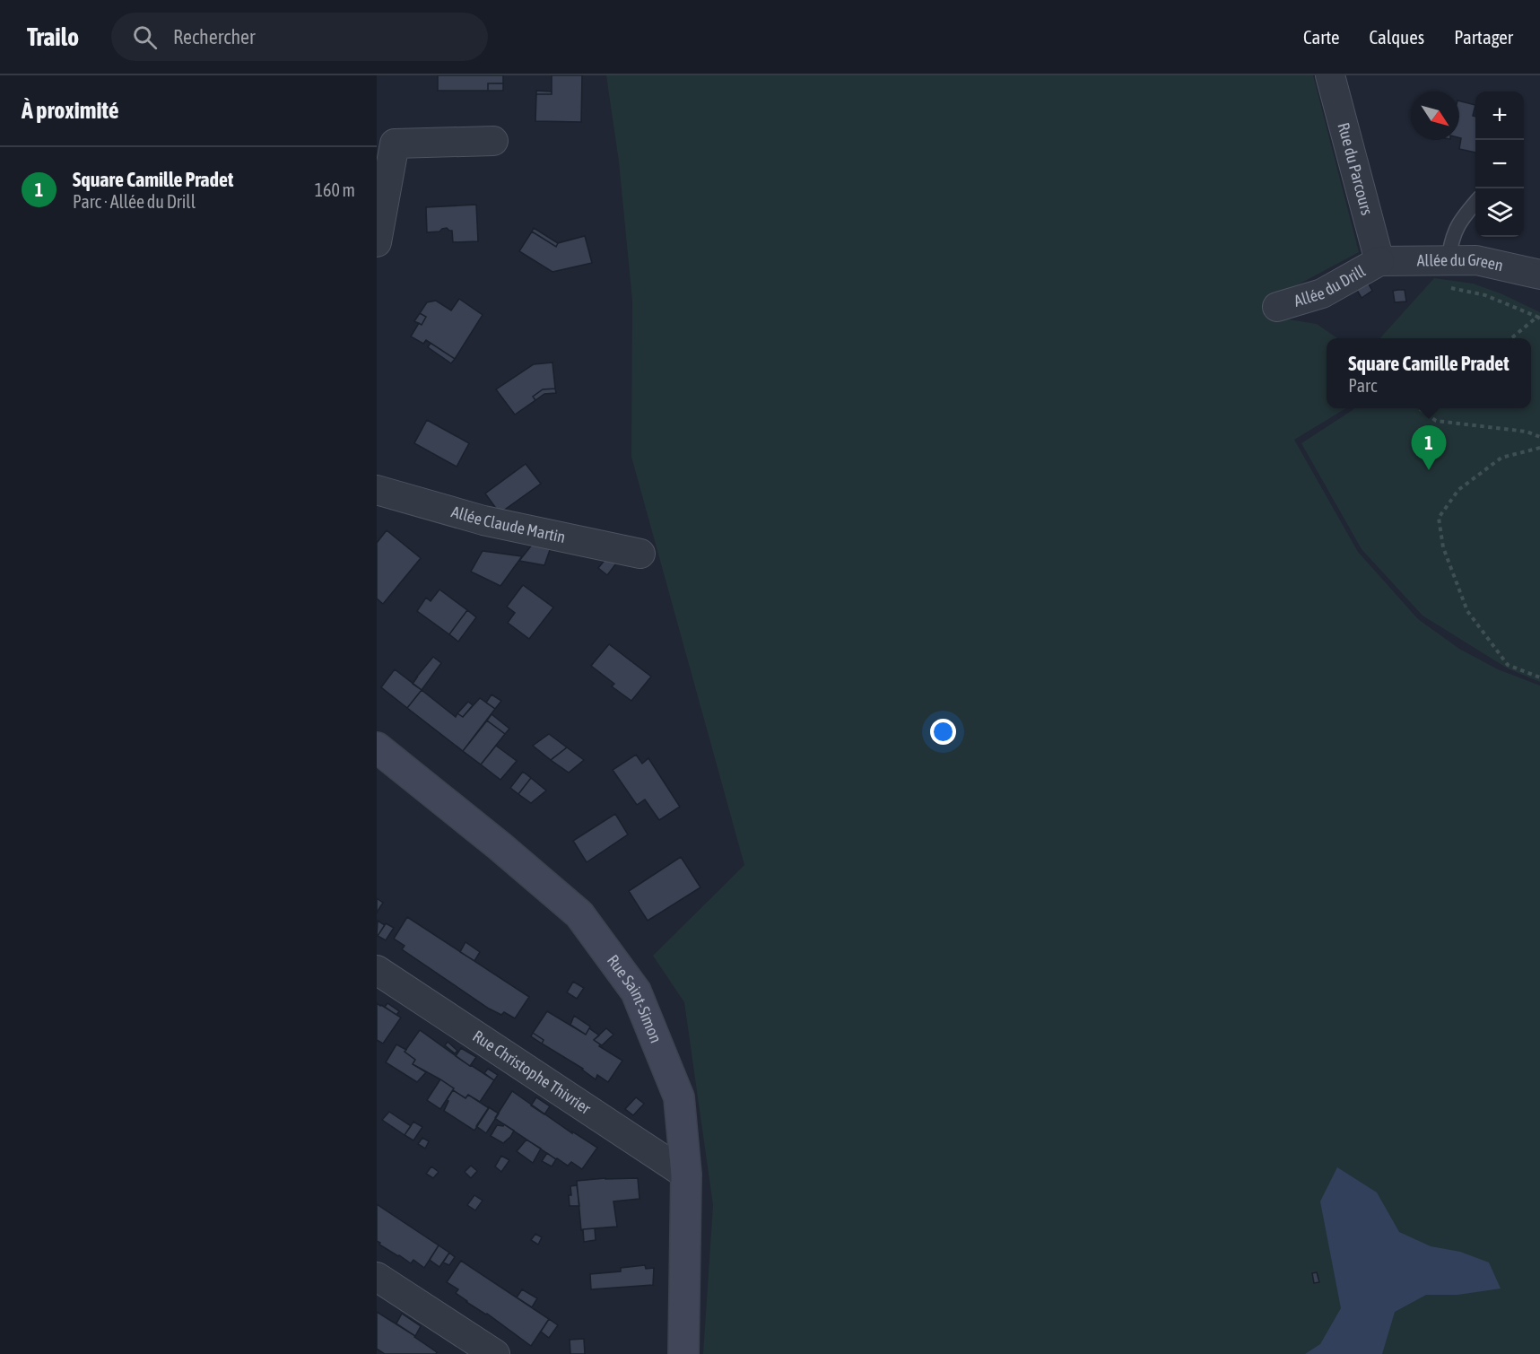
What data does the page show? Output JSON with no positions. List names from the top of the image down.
{
  "streets": {
    "street": [
      "Rue du Parcours",
      "Allée du Green",
      "Allée du Drill",
      "Allée Claude Martin",
      "Rue Saint-Simon",
      "Rue Christophe Thivrier"
    ]
  },
  "crossings": [
    ["Rue du Parcours", "Allée du Green"],
    ["Rue du Parcours", "Allée du Drill"],
    ["Allée du Green", "Allée du Drill"],
    ["Rue Saint-Simon", "Rue Christophe Thivrier"]
  ],
  "north": "bottom right",
  "page": {
    "header": "Trailo",
    "search": "Rechercher",
    "nav": ["Carte", "Calques", "Partager"],
    "heading": "À proximité",
    "map_buttons": ["+", "−"],
    "list": [
      {
        "mark": "1",
        "name": "Square Camille Pradet",
        "note": "Parc · Allée du Drill",
        "value": "160 m"
      }
    ],
    "popup": ["Square Camille Pradet", "Parc"],
    "pins": "1"
  }
}
